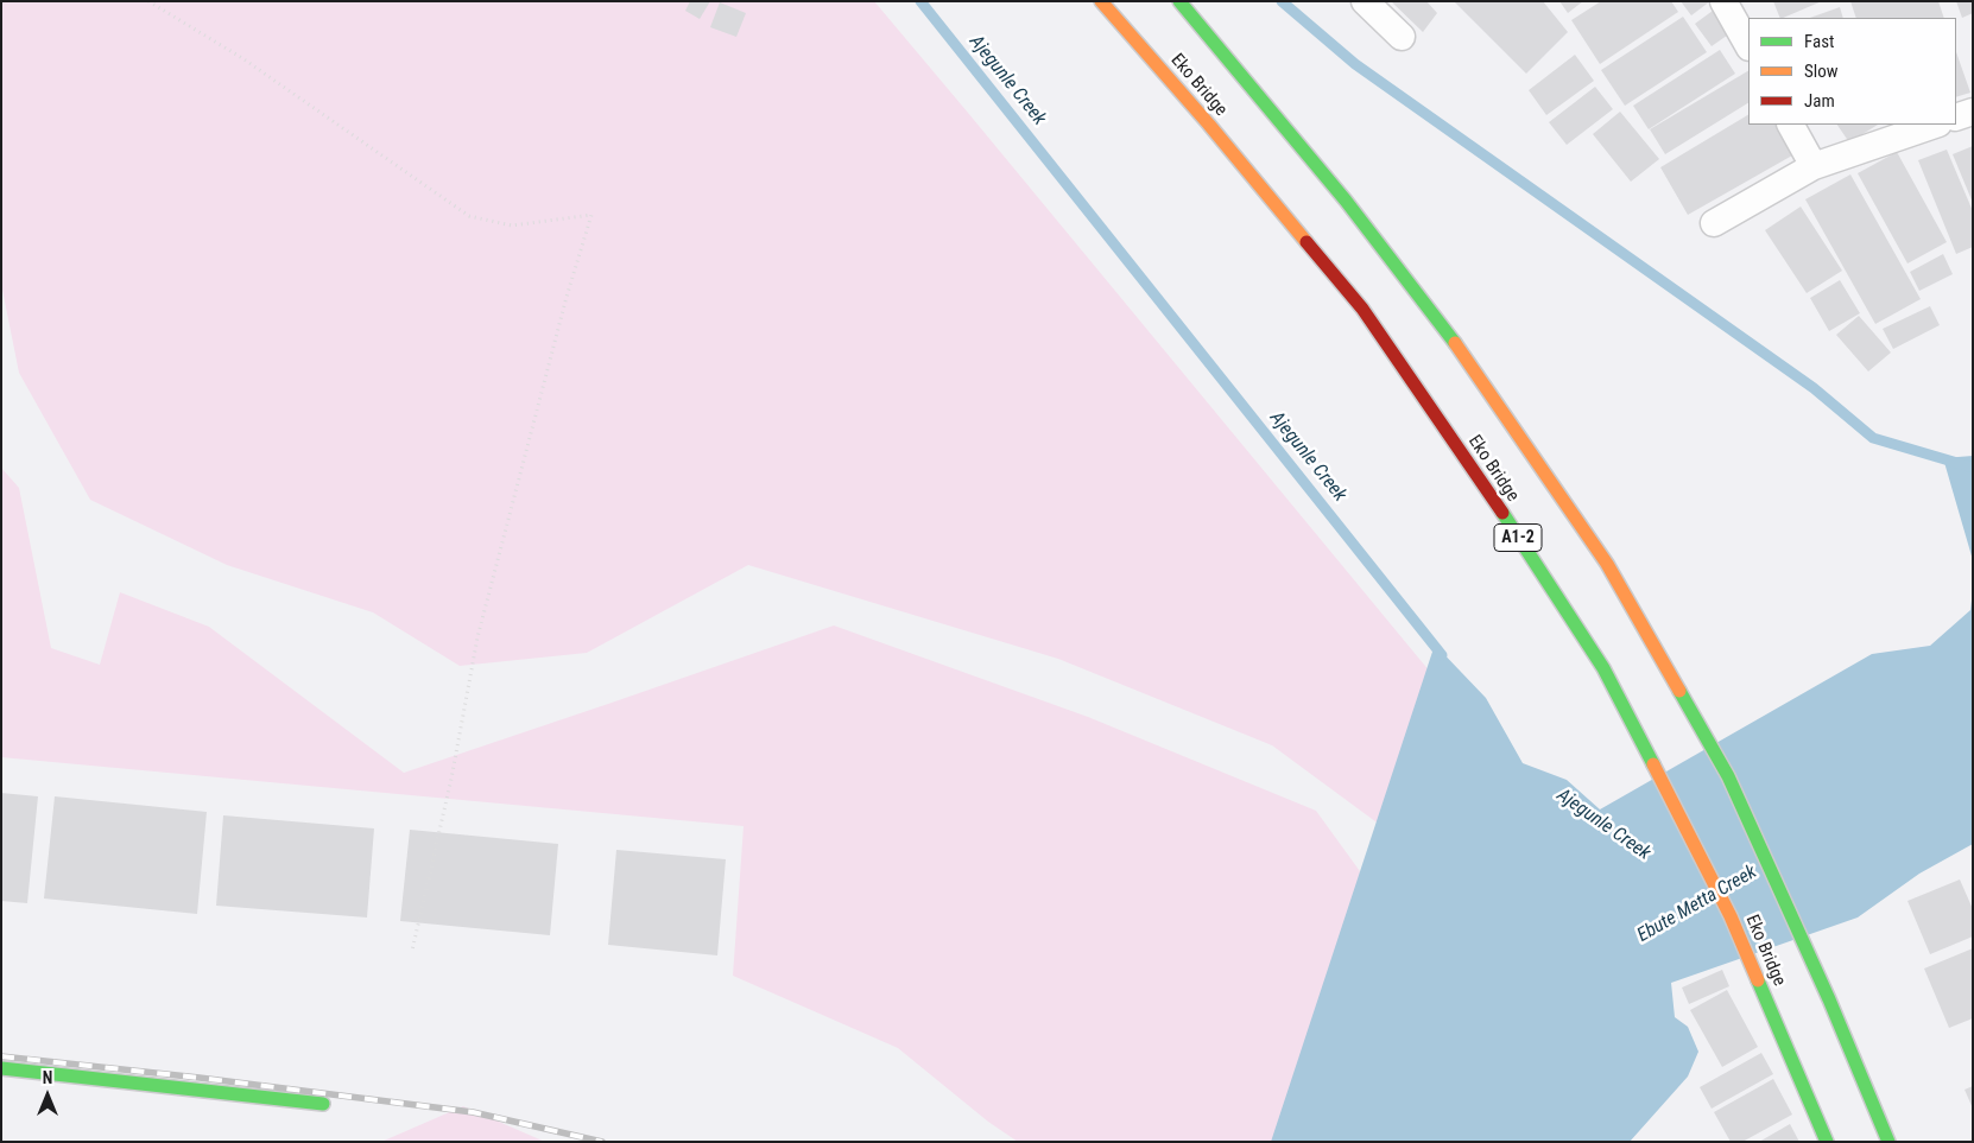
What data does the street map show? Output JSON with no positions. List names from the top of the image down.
{
  "streets": {
    "main road": ["Eko Bridge", "A1-2"]
  },
  "water": ["Ajegunle Creek", "Ebute Metta Creek"],
  "legend": ["Fast", "Slow", "Jam"],
  "north": "top"
}
